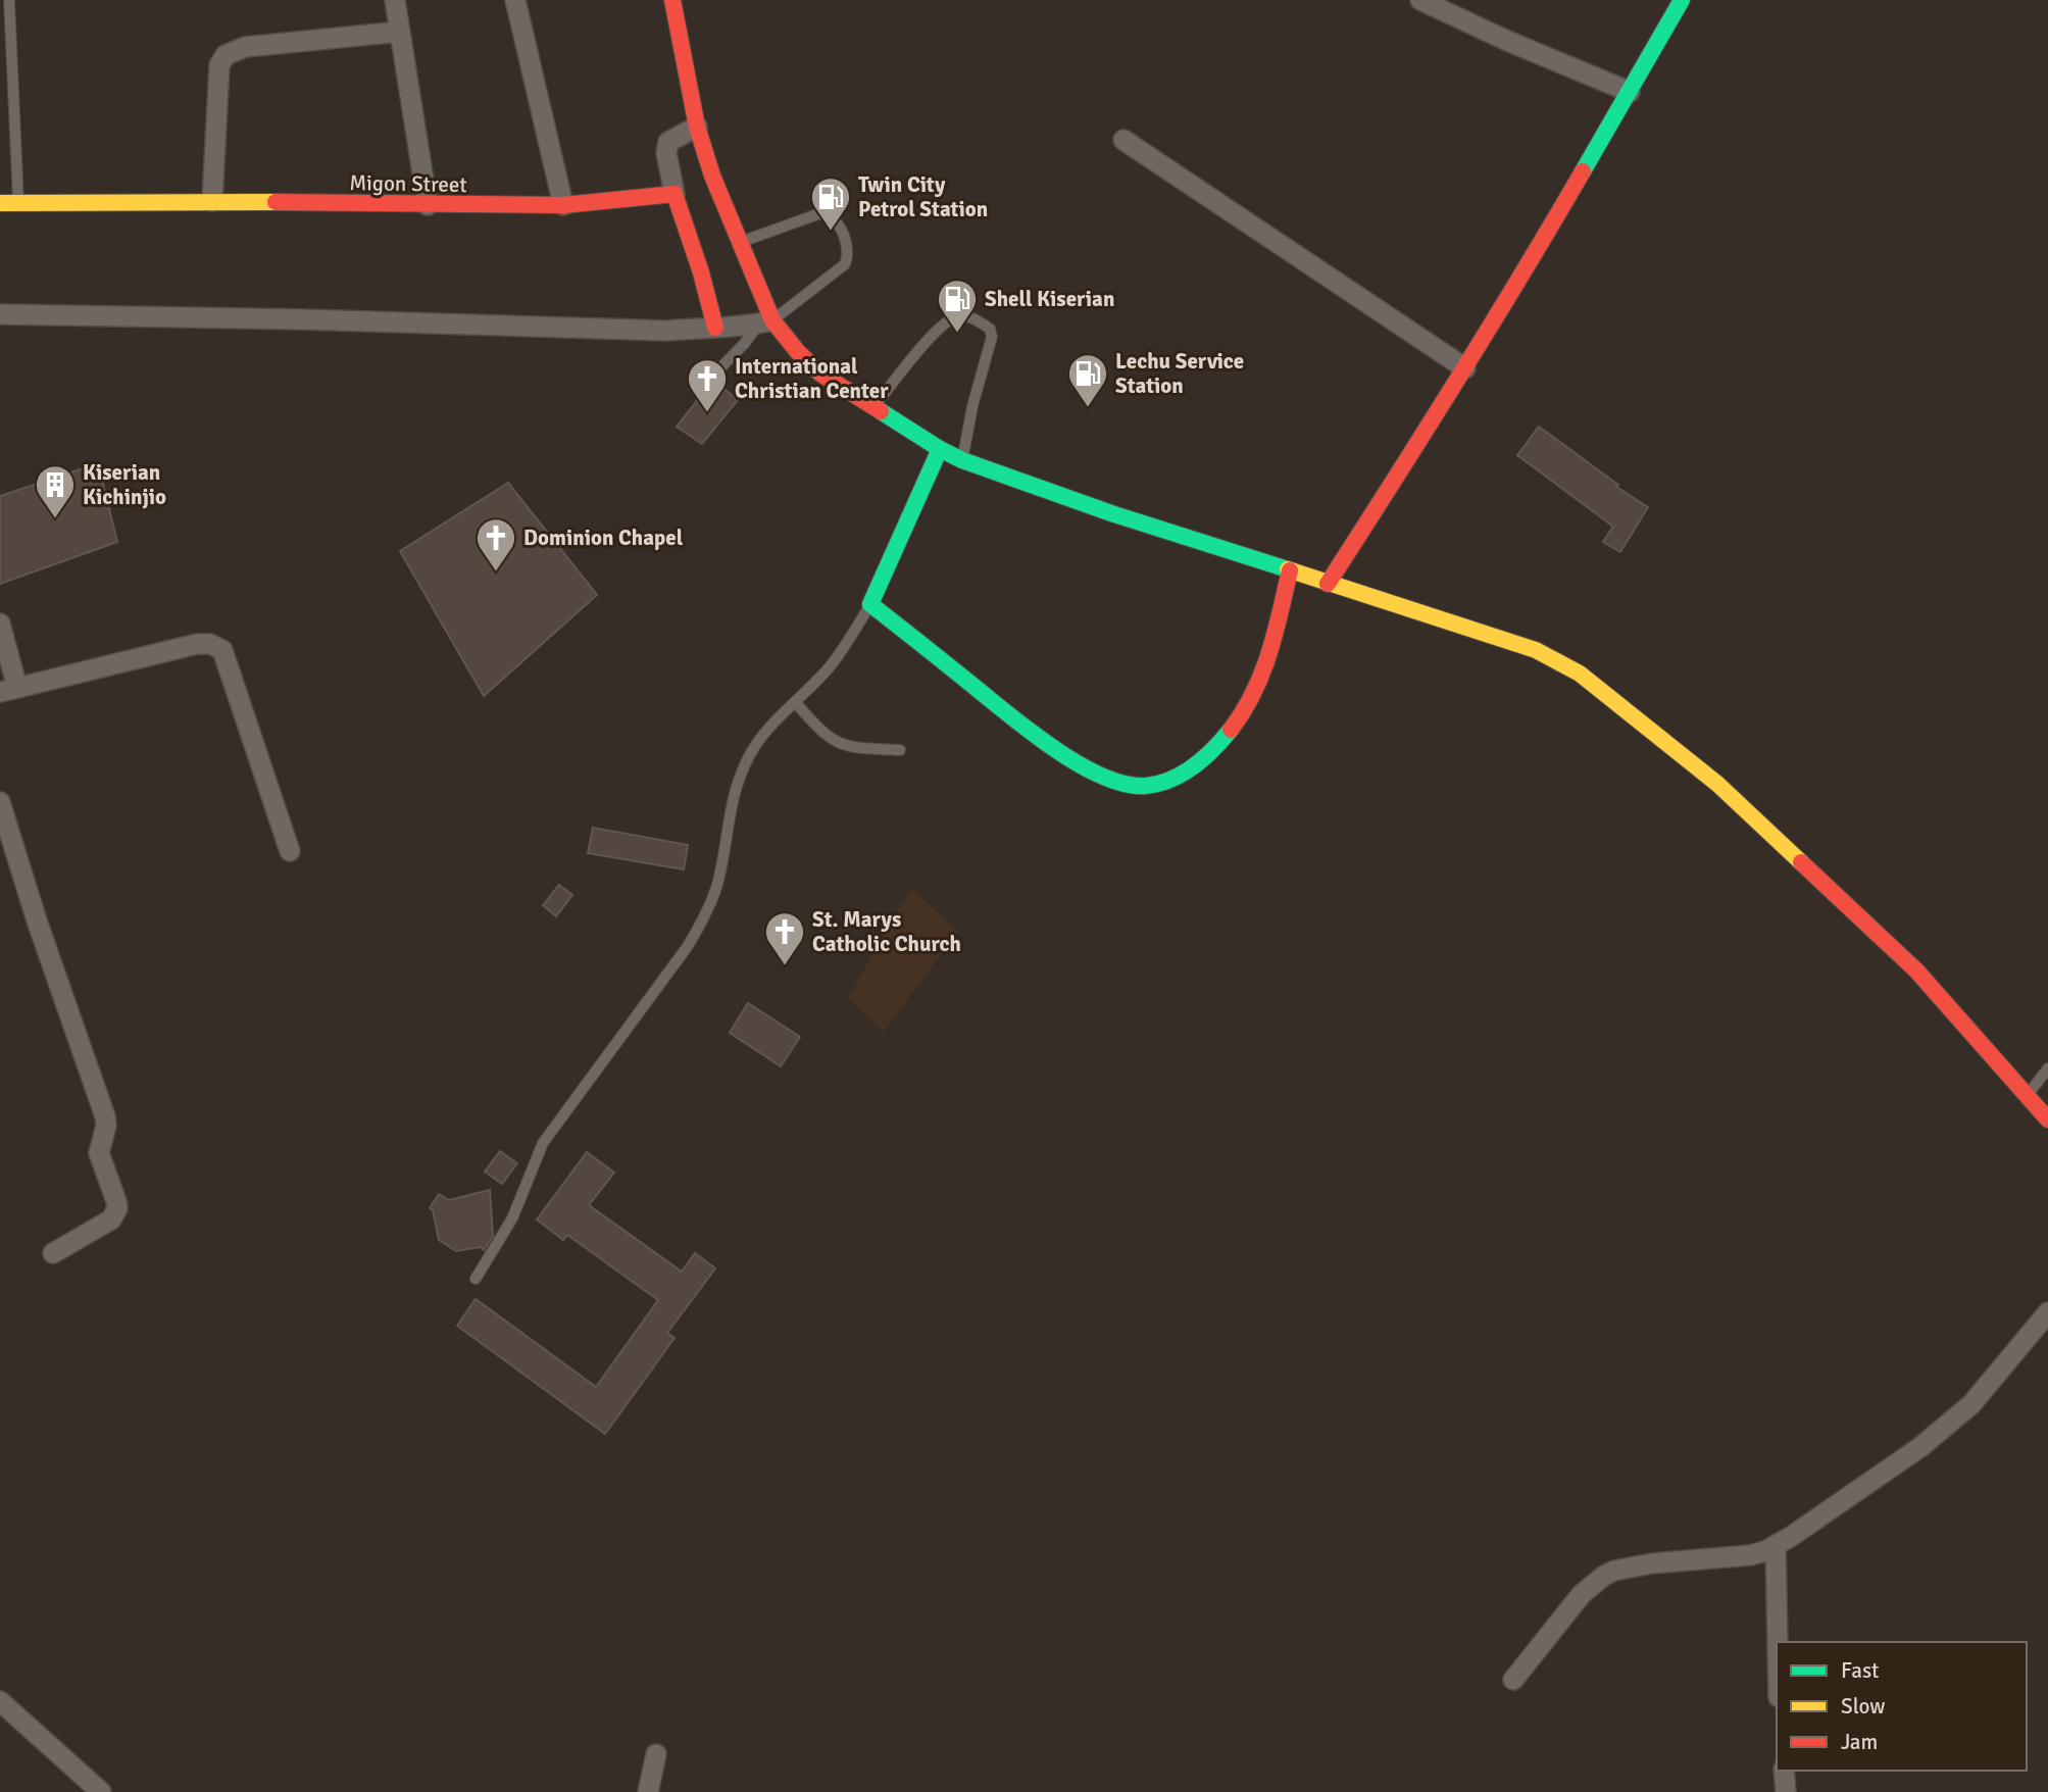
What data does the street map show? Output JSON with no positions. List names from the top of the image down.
{
  "streets": {
    "main road": ["Migon Street"]
  },
  "places": {
    "fuel station": ["Twin City Petrol Station", "Shell Kiserian", "Lechu Service Station"],
    "church": ["International Christian Center", "Dominion Chapel", "St. Marys Catholic Church"],
    "building": ["Kiserian Kichinjio"]
  },
  "legend": ["Fast", "Slow", "Jam"]
}
